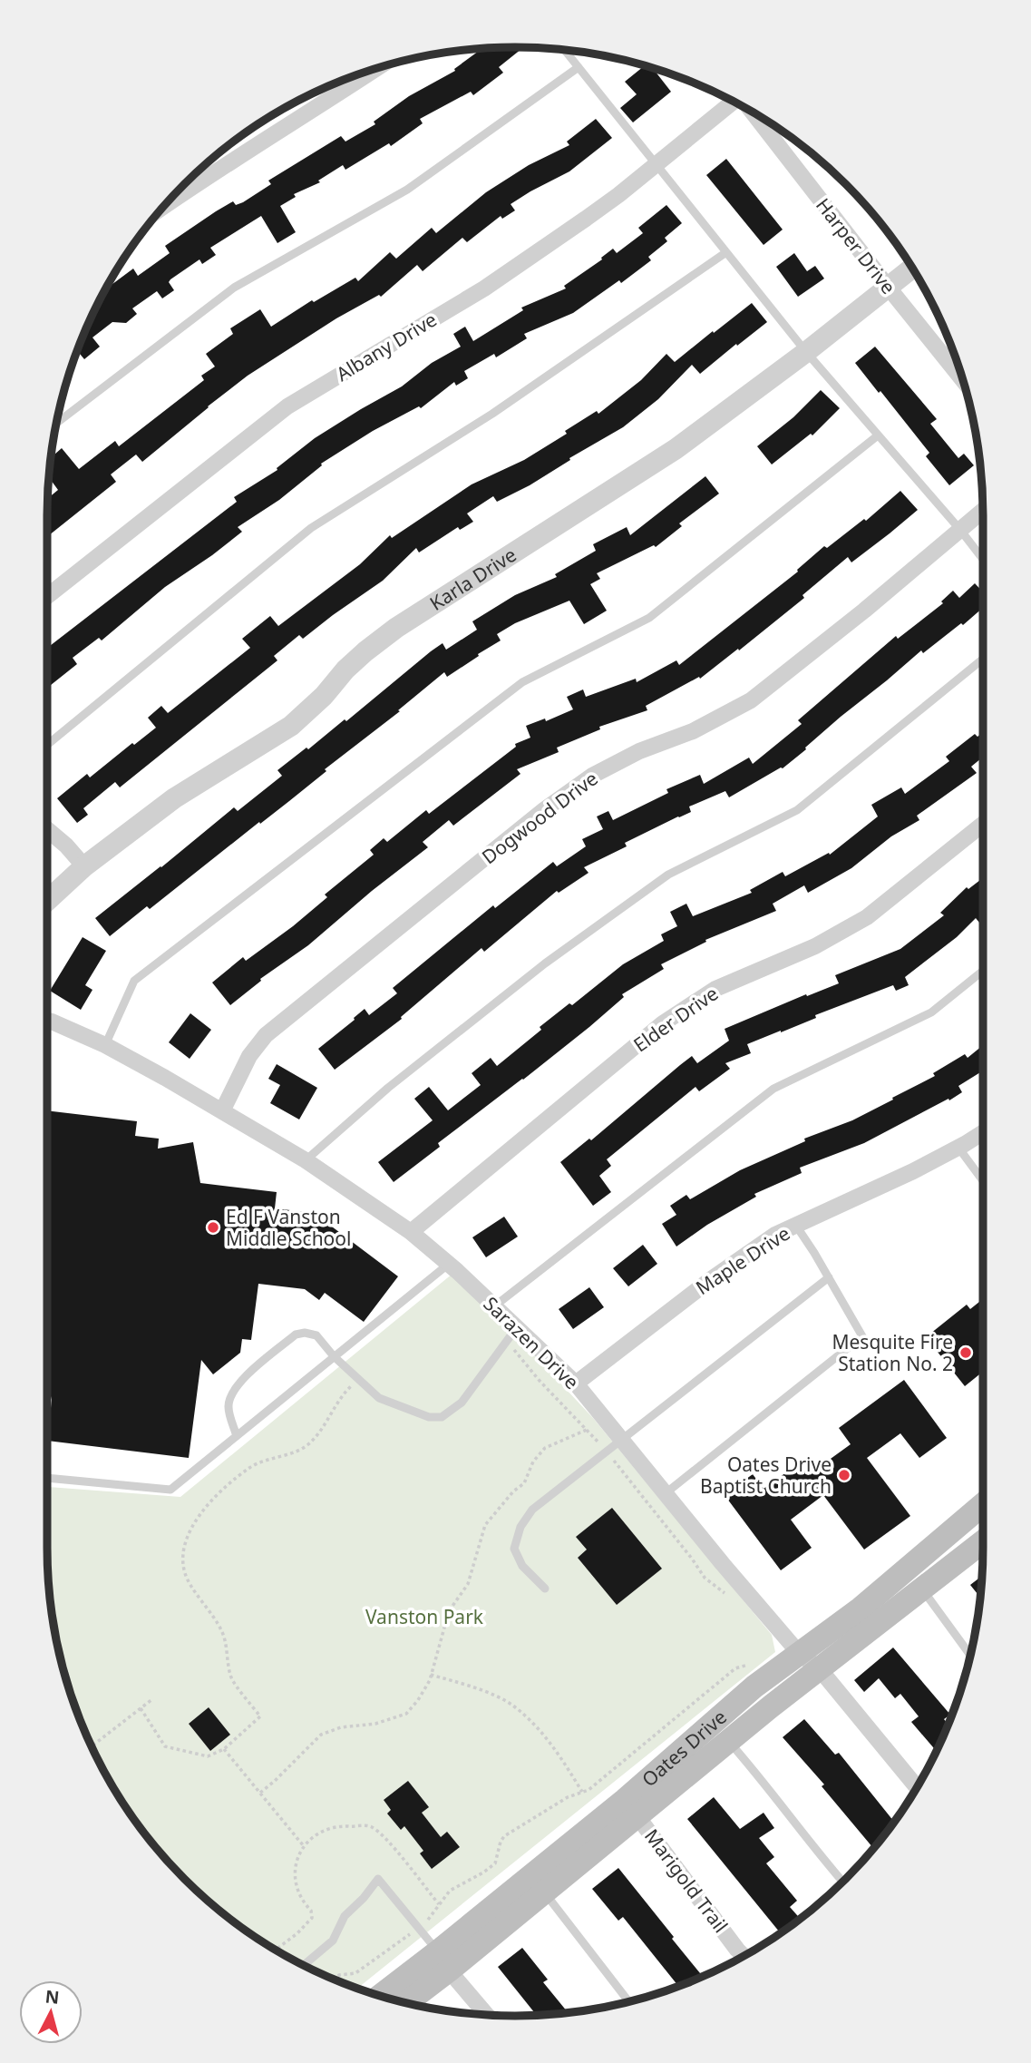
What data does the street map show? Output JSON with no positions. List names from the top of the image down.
{
  "streets": {
    "main road": ["Oates Drive"],
    "street": [
      "Harper Drive",
      "Albany Drive",
      "Karla Drive",
      "Dogwood Drive",
      "Elder Drive",
      "Maple Drive",
      "Sarazen Drive",
      "Marigold Trail"
    ]
  },
  "crossings": [
    ["Harper Drive", "Karla Drive"],
    ["Dogwood Drive", "Sarazen Drive"],
    ["Elder Drive", "Sarazen Drive"],
    ["Maple Drive", "Sarazen Drive"],
    ["Sarazen Drive", "Oates Drive"],
    ["Oates Drive", "Marigold Trail"]
  ],
  "parks": ["Vanston Park"],
  "places": ["Ed F Vanston Middle School", "Mesquite Fire Station No. 2", "Oates Drive Baptist Church"],
  "north": "top"
}
